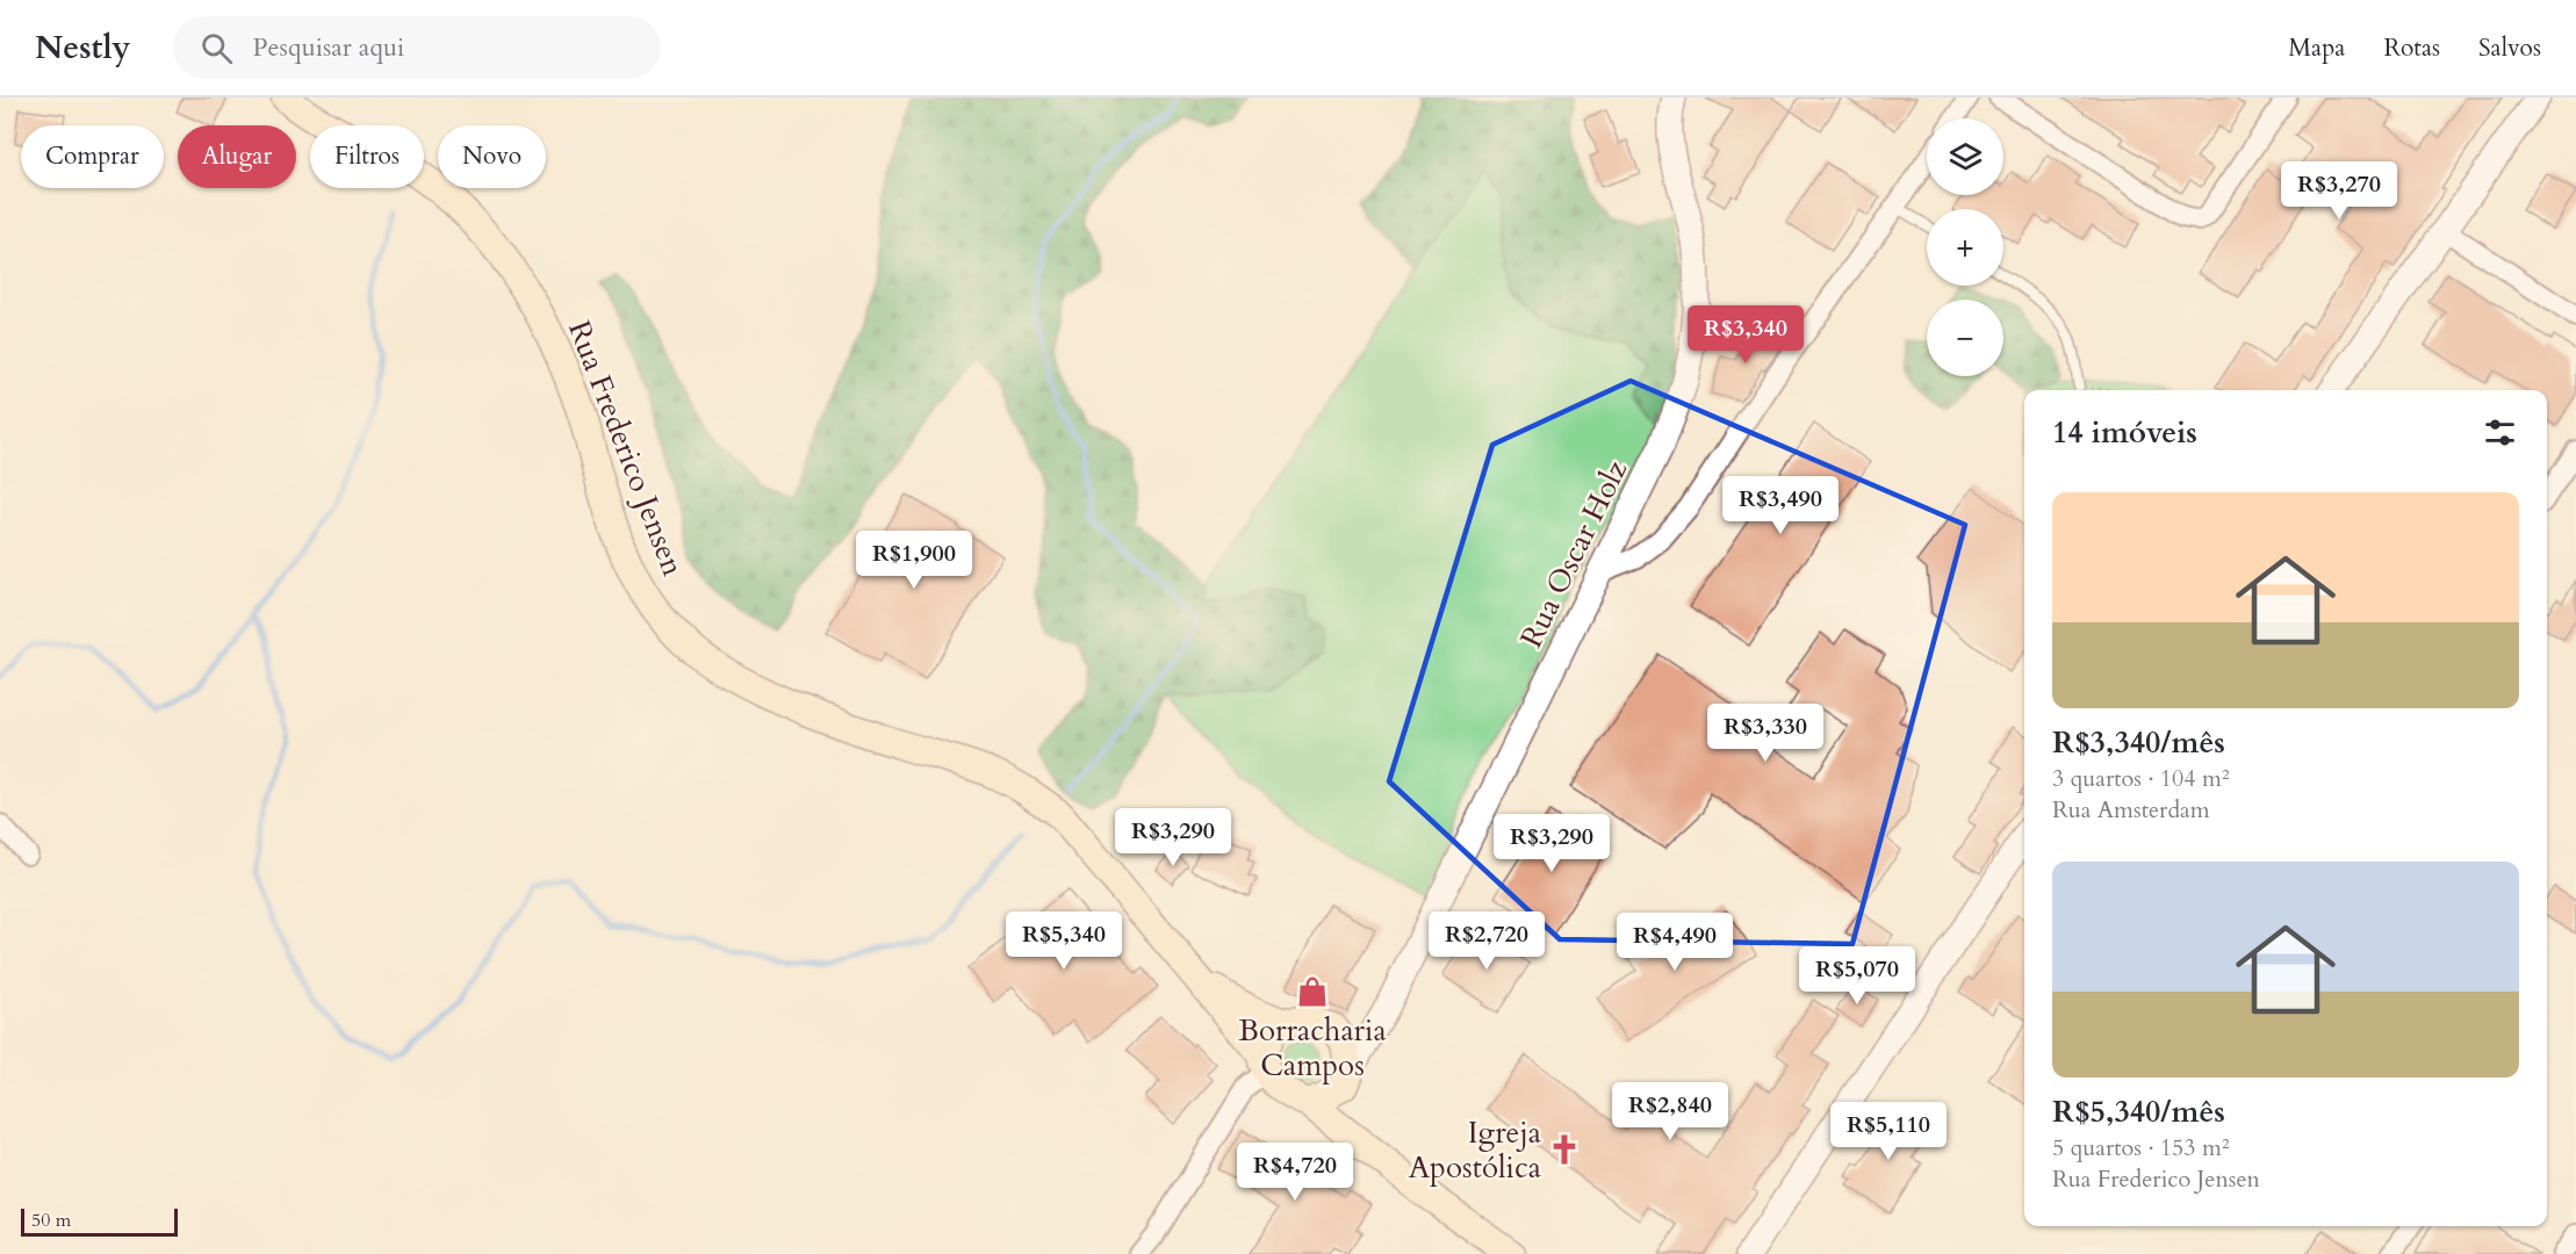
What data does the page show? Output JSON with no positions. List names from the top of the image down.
{
  "streets": {
    "main road": ["Rua Frederico Jensen"],
    "street": ["Rua Oscar Holz"]
  },
  "crossings": [
    ["Rua Frederico Jensen", "Rua Oscar Holz"]
  ],
  "places": {
    "shop": ["Borracharia Campos"],
    "church": ["Igreja Apostólica"]
  },
  "scale_bar": "50 m",
  "page": {
    "header": "Nestly",
    "search": "Pesquisar aqui",
    "nav": ["Mapa", "Rotas", "Salvos"],
    "map_buttons": ["+", "−"],
    "chip": [
      "Comprar",
      "Alugar",
      "Filtros",
      "Novo"
    ],
    "price": [
      "R$3,270",
      "R$3,340",
      "R$3,490",
      "R$1,900",
      "R$3,330",
      "R$3,290",
      "R$3,290",
      "R$5,340",
      "R$2,720",
      "R$4,490",
      "R$5,070",
      "R$2,840",
      "R$5,110",
      "R$4,720"
    ],
    "heading": "14 imóveis",
    "list": [
      {
        "name": "R$3,340/mês",
        "note": "3 quartos · 104 m² · Rua Amsterdam"
      },
      {
        "name": "R$5,340/mês",
        "note": "5 quartos · 153 m² · Rua Frederico Jensen"
      }
    ],
    "scale": "50 m"
  }
}
